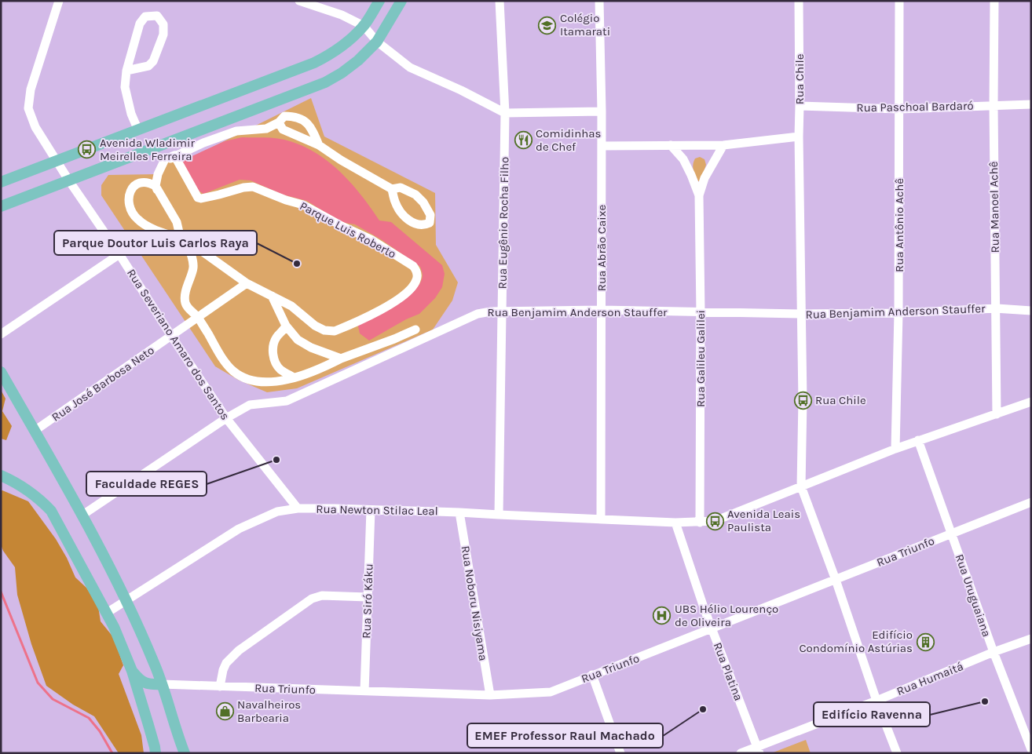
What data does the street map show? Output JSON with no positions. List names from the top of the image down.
{
  "streets": {
    "street": [
      "Rua Chile",
      "Rua Paschoal Bardaró",
      "Rua Manoel Achê",
      "Rua Eugênio Rocha Filho",
      "Rua Antônio Achê",
      "Parque Luis Roberto",
      "Rua Abrão Caixe",
      "Rua Benjamim Anderson Stauffer",
      "Rua Severiano Amaro dos Santos",
      "Rua Galileu Galilei",
      "Rua José Barbosa Neto",
      "Rua Newton Stilac Leal",
      "Rua Triunfo",
      "Rua Uruguaiana",
      "Rua Siró Káku",
      "Rua Noboru Nisiyama",
      "Rua Platina",
      "Rua Humaitá"
    ]
  },
  "crossings": [
    ["Rua Chile", "Rua Paschoal Bardaró"],
    ["Rua Chile", "Rua Benjamim Anderson Stauffer"],
    ["Rua Chile", "Rua Triunfo"],
    ["Rua Chile", "Rua Humaitá"],
    ["Rua Paschoal Bardaró", "Rua Manoel Achê"],
    ["Rua Paschoal Bardaró", "Rua Antônio Achê"],
    ["Rua Manoel Achê", "Rua Benjamim Anderson Stauffer"],
    ["Rua Eugênio Rocha Filho", "Rua Benjamim Anderson Stauffer"],
    ["Rua Eugênio Rocha Filho", "Rua Newton Stilac Leal"],
    ["Rua Antônio Achê", "Rua Benjamim Anderson Stauffer"],
    ["Rua Abrão Caixe", "Rua Benjamim Anderson Stauffer"],
    ["Rua Abrão Caixe", "Rua Newton Stilac Leal"],
    ["Rua Benjamim Anderson Stauffer", "Rua Severiano Amaro dos Santos"],
    ["Rua Benjamim Anderson Stauffer", "Rua Galileu Galilei"],
    ["Rua Severiano Amaro dos Santos", "Rua José Barbosa Neto"],
    ["Rua Severiano Amaro dos Santos", "Rua Newton Stilac Leal"],
    ["Rua Newton Stilac Leal", "Rua Siró Káku"],
    ["Rua Newton Stilac Leal", "Rua Noboru Nisiyama"],
    ["Rua Newton Stilac Leal", "Rua Platina"],
    ["Rua Triunfo", "Rua Uruguaiana"],
    ["Rua Triunfo", "Rua Siró Káku"],
    ["Rua Triunfo", "Rua Noboru Nisiyama"],
    ["Rua Triunfo", "Rua Platina"],
    ["Rua Uruguaiana", "Rua Humaitá"],
    ["Rua Platina", "Rua Humaitá"]
  ],
  "places": {
    "school or university": ["Colégio Itamarati"],
    "restaurant": ["Comidinhas de Chef"],
    "bus stop": ["Avenida Wladimir Meirelles Ferreira", "Rua Chile", "Avenida Leais Paulista"],
    "other": [
      "Parque Doutor Luis Carlos Raya",
      "Faculdade REGES",
      "Edifício Ravenna",
      "EMEF Professor Raul Machado"
    ],
    "hospital": ["UBS Hélio Lourenço de Oliveira"],
    "building": ["Edifício Condomínio Astúrias"],
    "shop": ["Navalheiros Barbearia"]
  }
}
